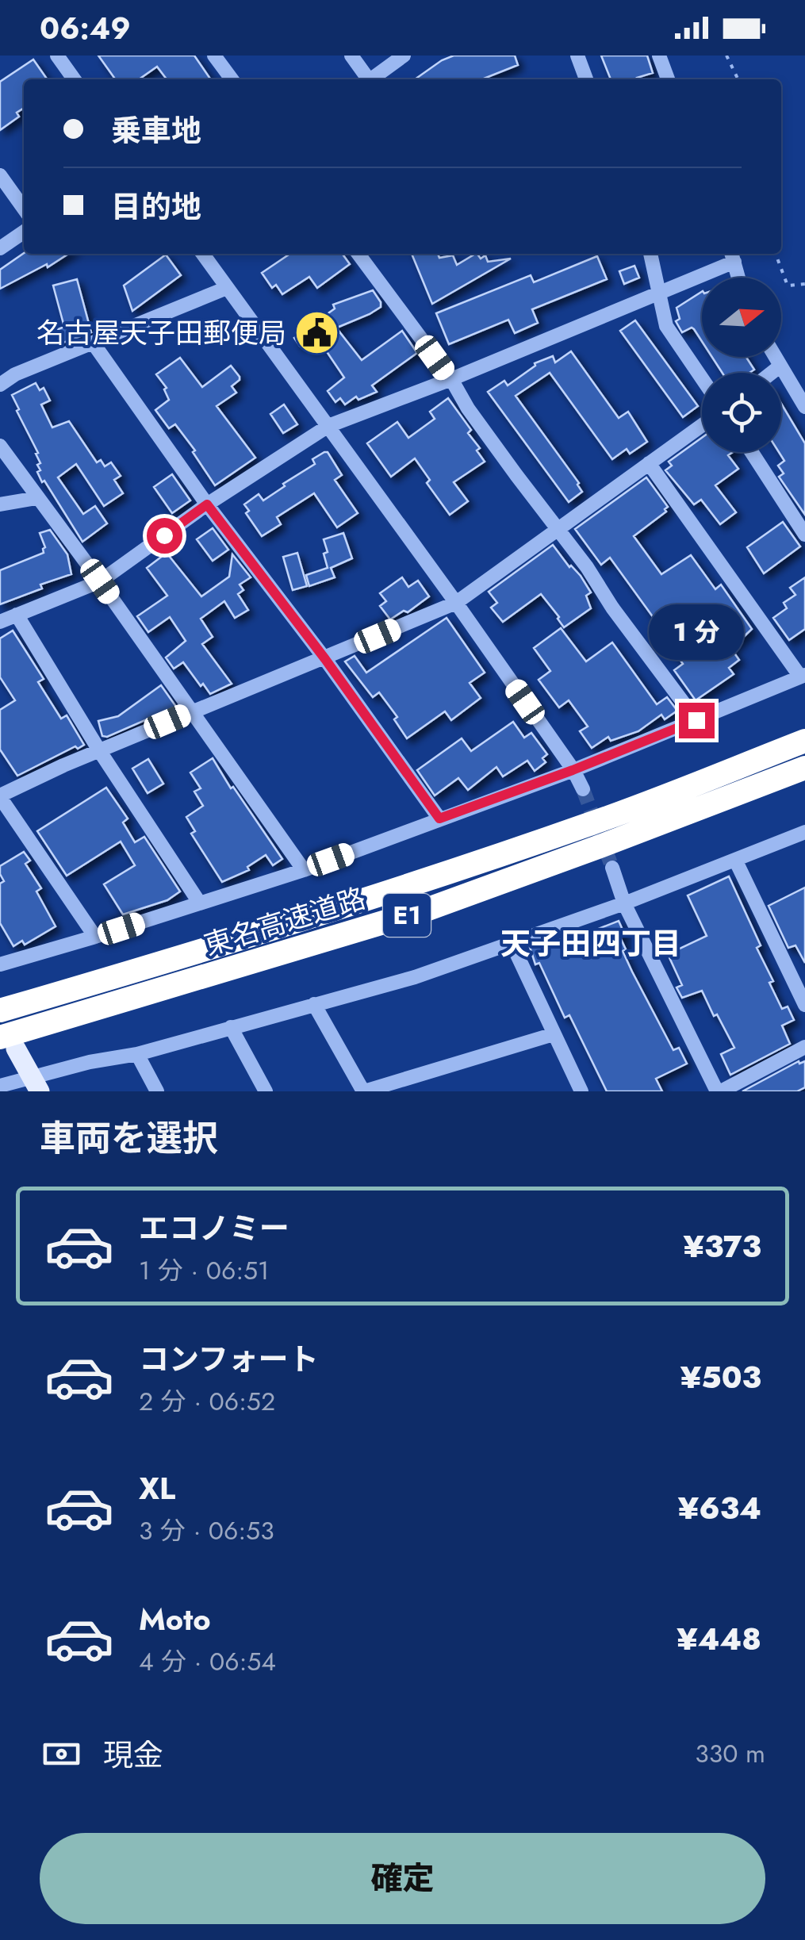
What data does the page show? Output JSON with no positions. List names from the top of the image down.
{
  "streets": {
    "highway": ["E1", "東名高速道路"]
  },
  "districts": ["天子田四丁目"],
  "places": {
    "public building": ["名古屋天子田郵便局"]
  },
  "north": "right",
  "page": {
    "status": "06:49",
    "banner": ["乗車地", "目的地"],
    "bubble": "1 分",
    "heading": "車両を選択",
    "list": [
      {
        "name": "エコノミー",
        "note": "1 分 · 06:51",
        "value": "¥373"
      },
      {
        "name": "コンフォート",
        "note": "2 分 · 06:52",
        "value": "¥503"
      },
      {
        "name": "XL",
        "note": "3 分 · 06:53",
        "value": "¥634"
      },
      {
        "name": "Moto",
        "note": "4 分 · 06:54",
        "value": "¥448"
      }
    ],
    "pay": ["現金", "330 m"],
    "buttons": "確定"
  }
}
